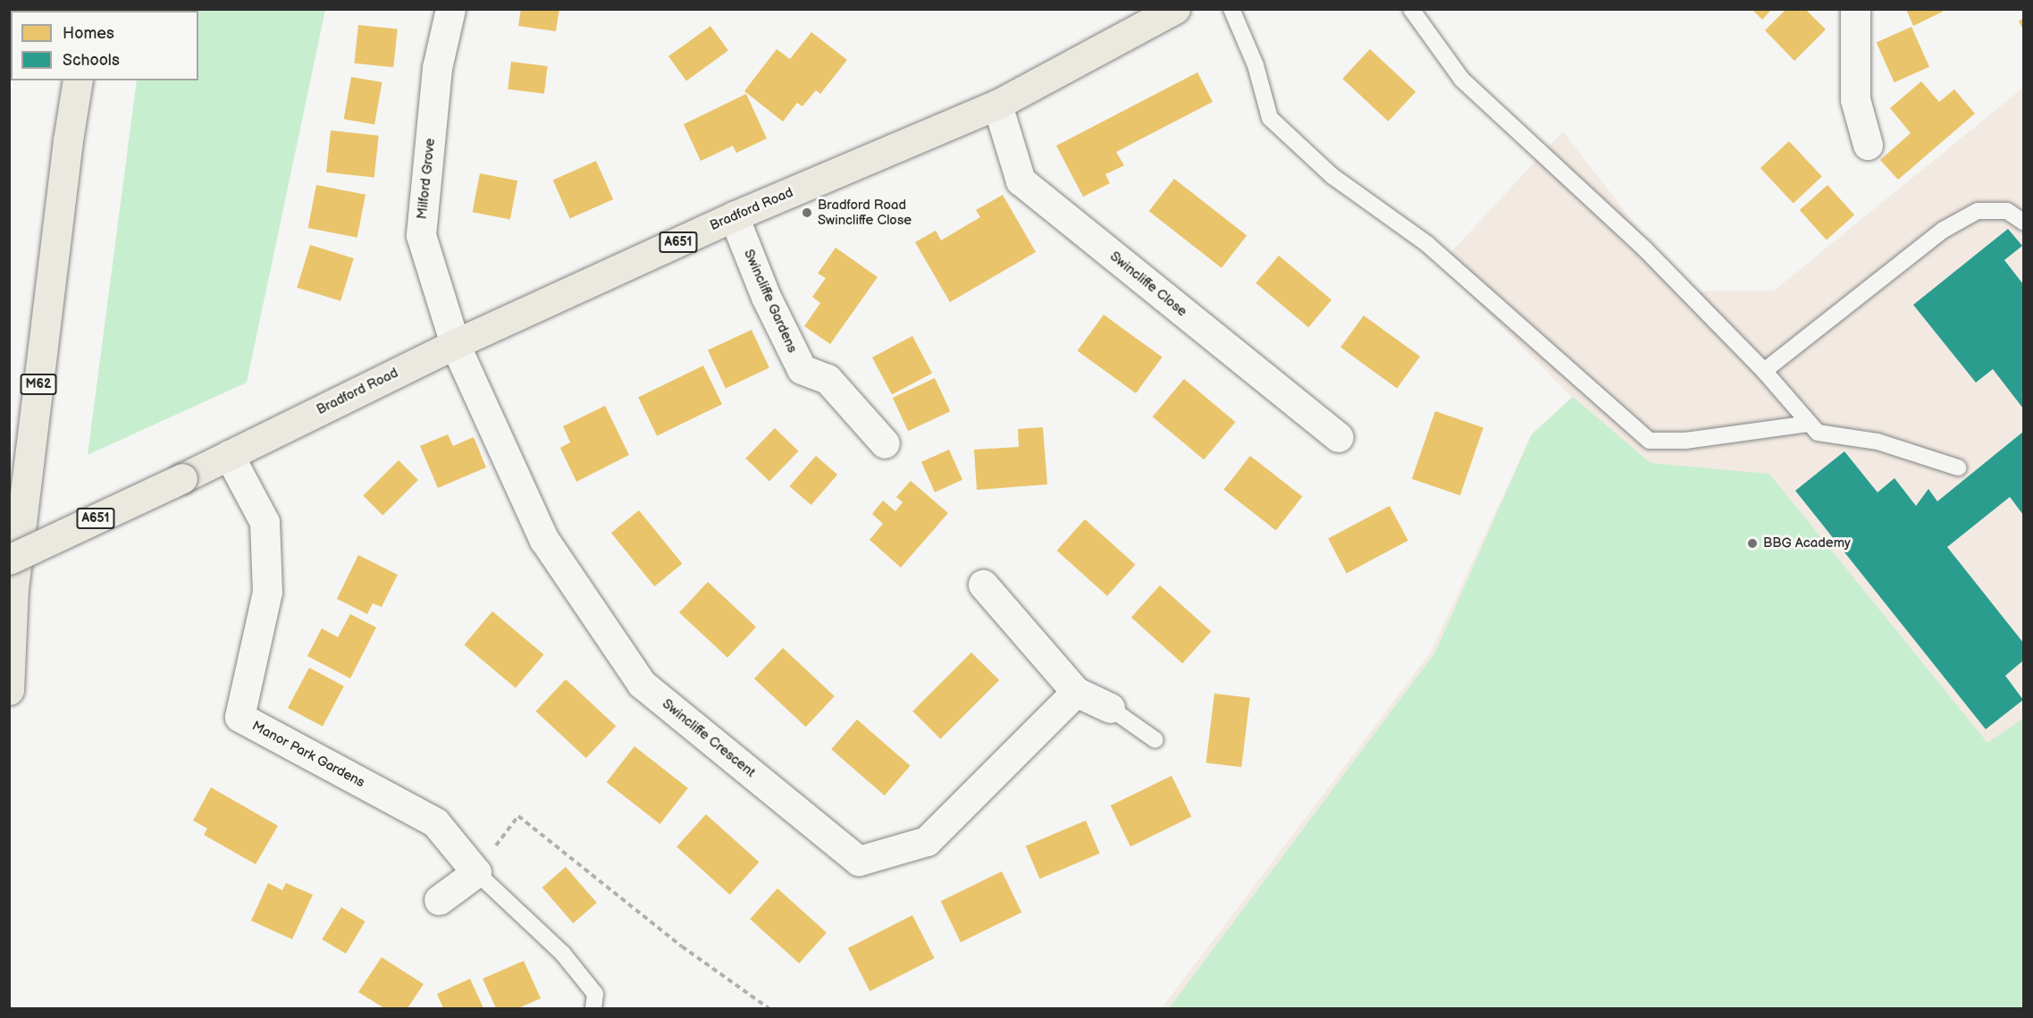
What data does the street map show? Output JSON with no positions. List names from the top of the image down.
{
  "streets": {
    "main road": ["Bradford Road", "A651", "M62"],
    "street": [
      "Milford Grove",
      "Swincliffe Close",
      "Swincliffe Gardens",
      "Swincliffe Crescent",
      "Manor Park Gardens"
    ]
  },
  "crossings": [
    ["Milford Grove", "Bradford Road"],
    ["Milford Grove", "Swincliffe Crescent"],
    ["Bradford Road", "Swincliffe Close"],
    ["Bradford Road", "Swincliffe Gardens"],
    ["Bradford Road", "Swincliffe Crescent"],
    ["Bradford Road", "Manor Park Gardens"]
  ],
  "places": ["Bradford Road Swincliffe Close", "BBG Academy"],
  "legend": ["Homes", "Schools"]
}
